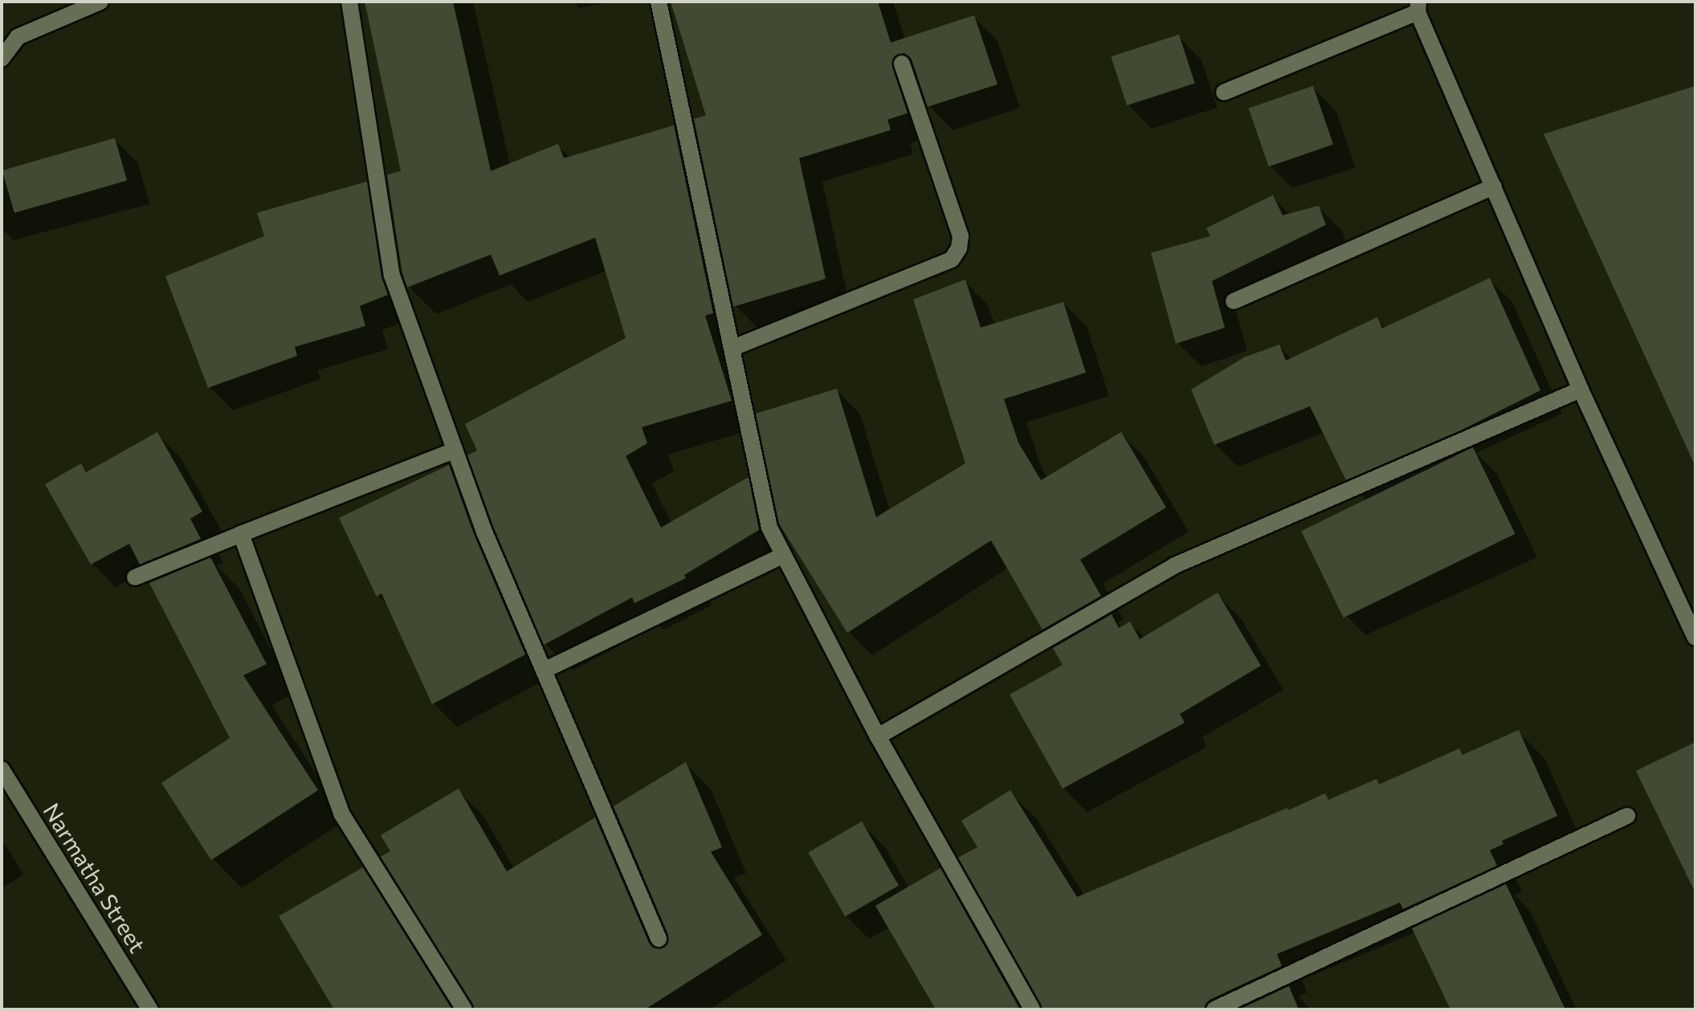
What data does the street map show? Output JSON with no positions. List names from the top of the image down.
{
  "streets": {
    "street": ["Narmatha Street"]
  }
}
